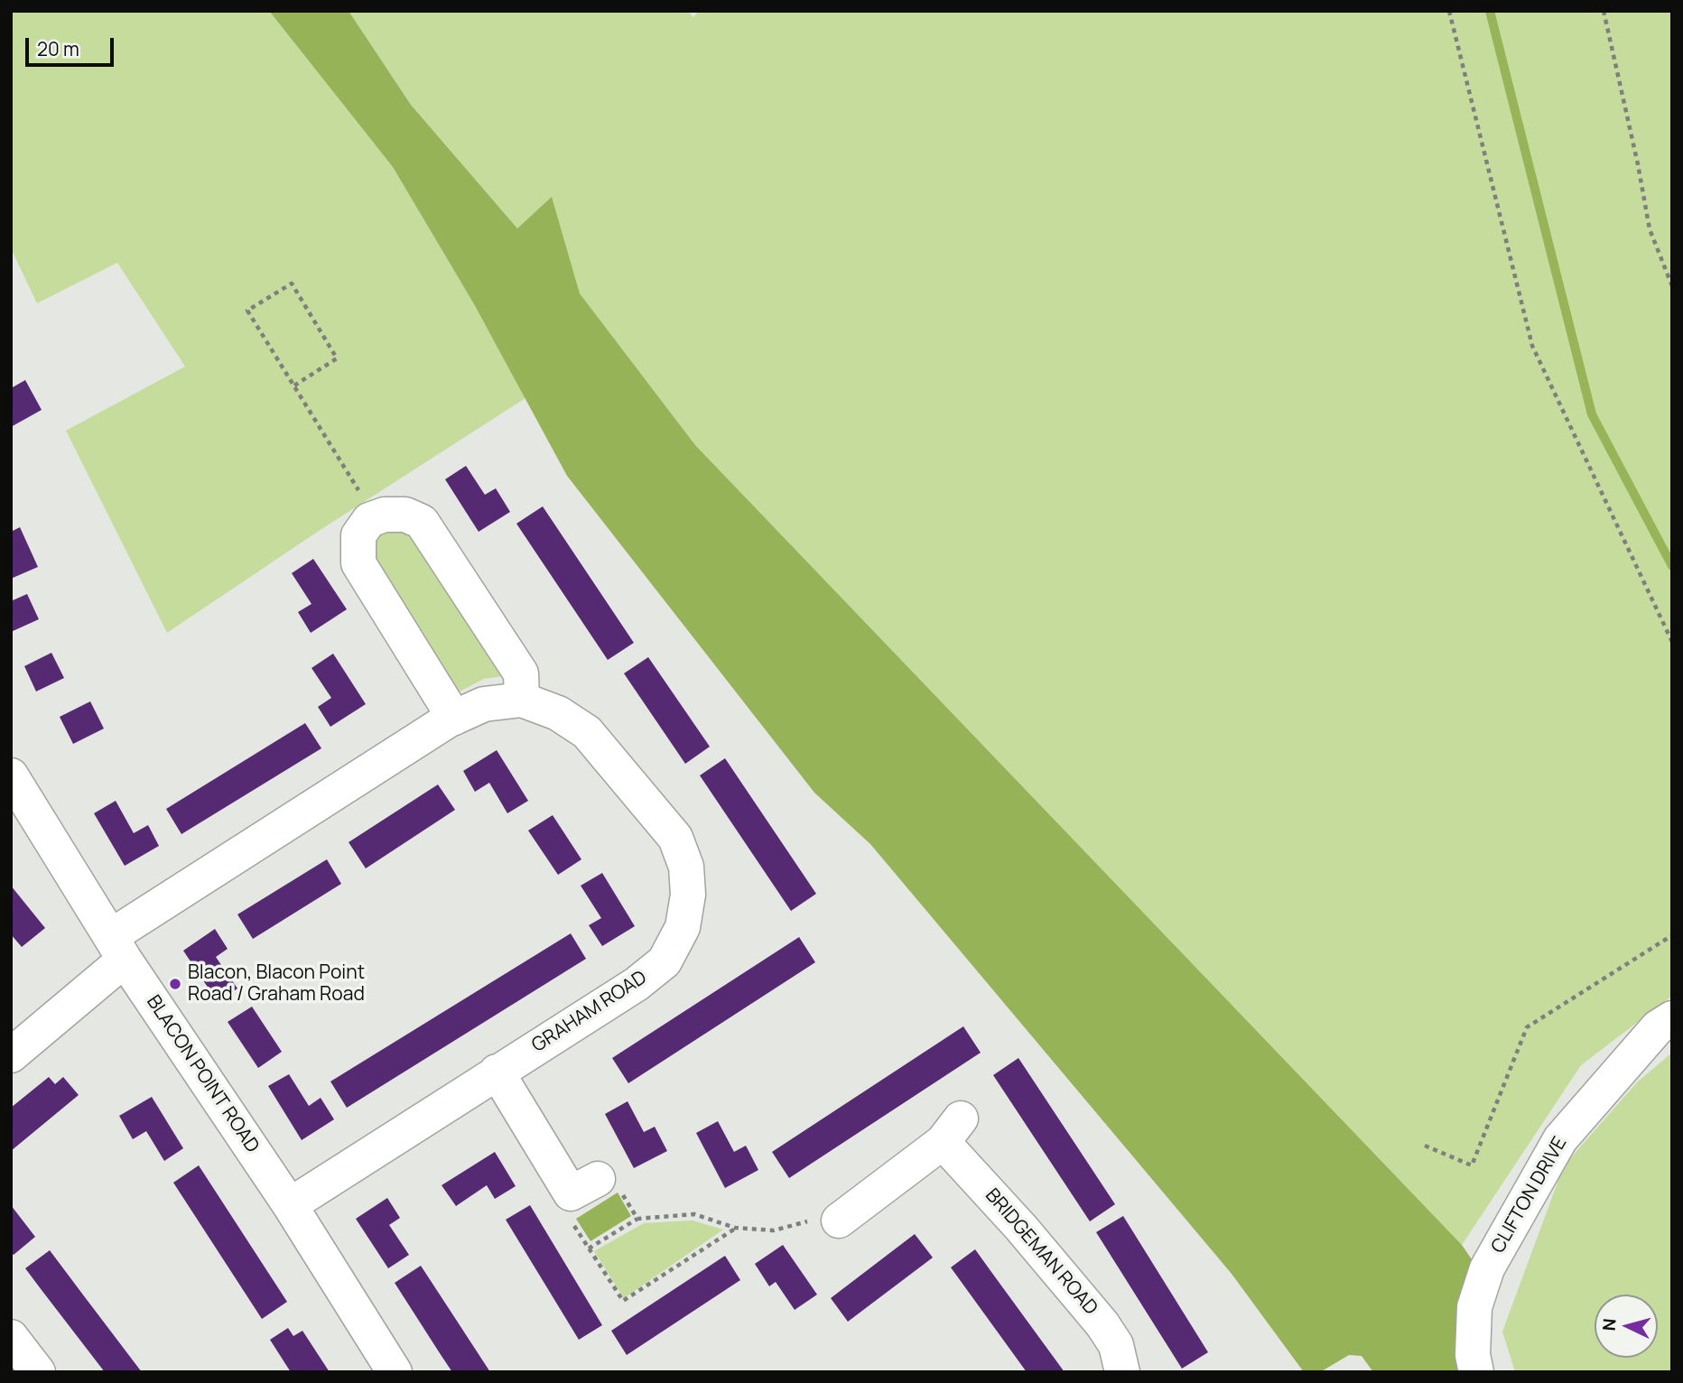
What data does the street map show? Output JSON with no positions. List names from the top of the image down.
{
  "streets": {
    "street": [
      "GRAHAM ROAD",
      "BLACON POINT ROAD",
      "CLIFTON DRIVE",
      "BRIDGEMAN ROAD"
    ]
  },
  "crossings": [
    ["GRAHAM ROAD", "BLACON POINT ROAD"]
  ],
  "places": ["Blacon, Blacon Point Road / Graham Road"],
  "scale_bar": "20 m",
  "north": "left"
}
